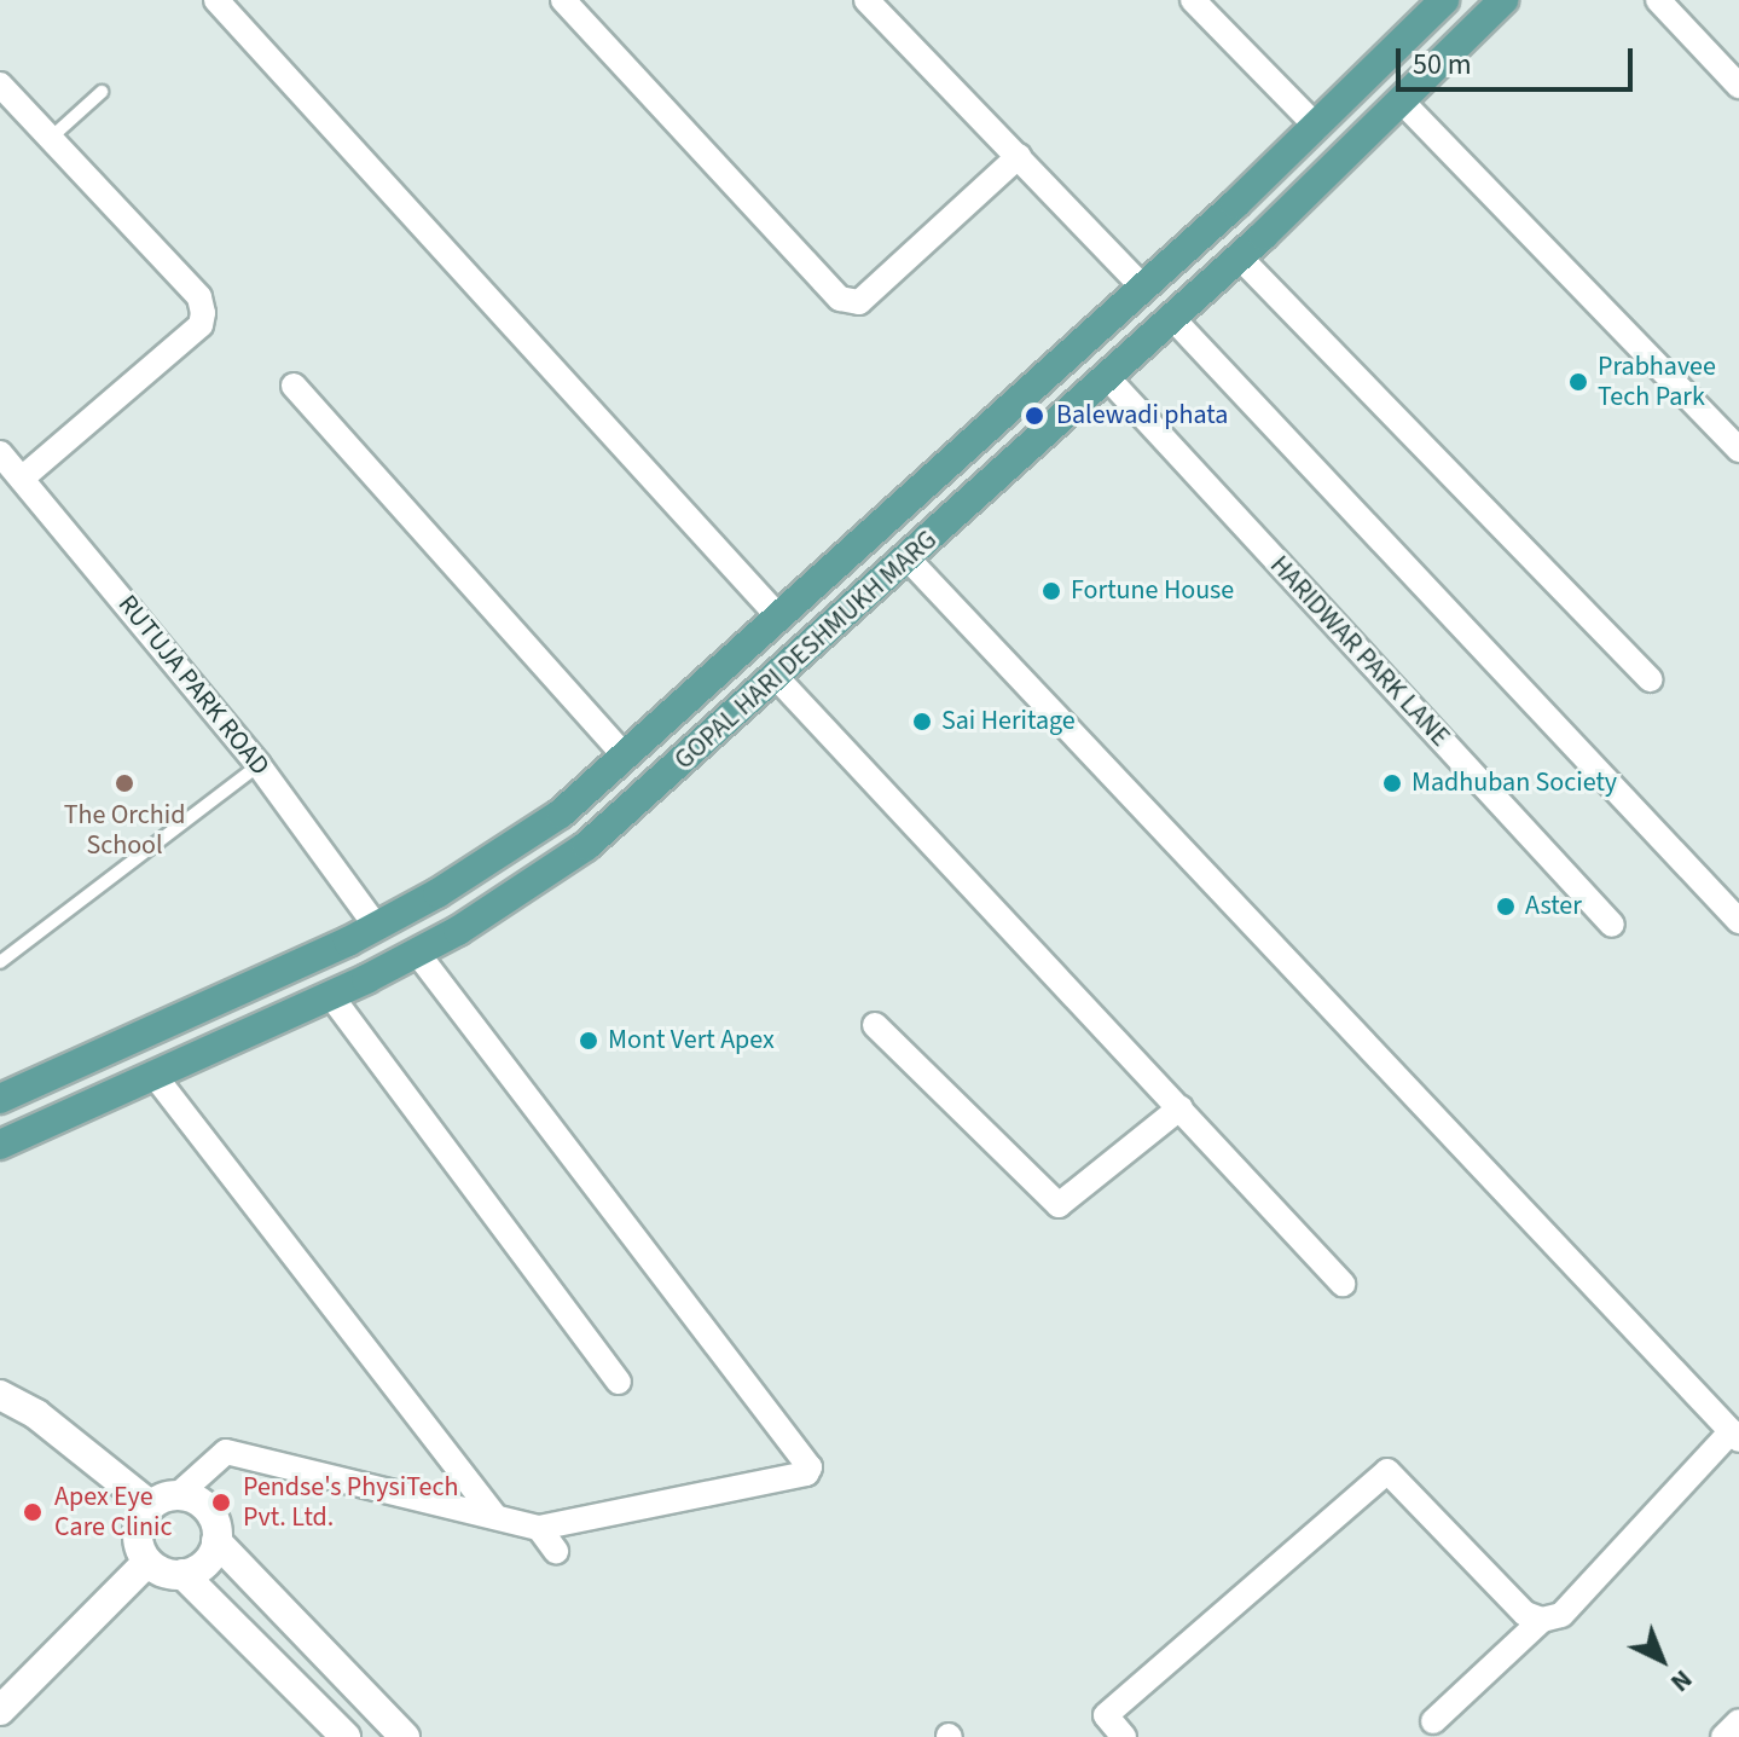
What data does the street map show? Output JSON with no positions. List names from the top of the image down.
{
  "streets": {
    "main road": ["GOPAL HARI DESHMUKH MARG"],
    "street": ["HARIDWAR PARK LANE", "RUTUJA PARK ROAD"]
  },
  "crossings": [
    ["GOPAL HARI DESHMUKH MARG", "HARIDWAR PARK LANE"],
    ["GOPAL HARI DESHMUKH MARG", "RUTUJA PARK ROAD"]
  ],
  "places": [
    "Prabhavee Tech Park",
    "Balewadi phata",
    "Fortune House",
    "Sai Heritage",
    "The Orchid School",
    "Madhuban Society",
    "Aster",
    "Mont Vert Apex",
    "Pendse's PhysiTech Pvt. Ltd.",
    "Apex Eye Care Clinic"
  ],
  "scale_bar": "50 m",
  "north": "bottom right"
}
